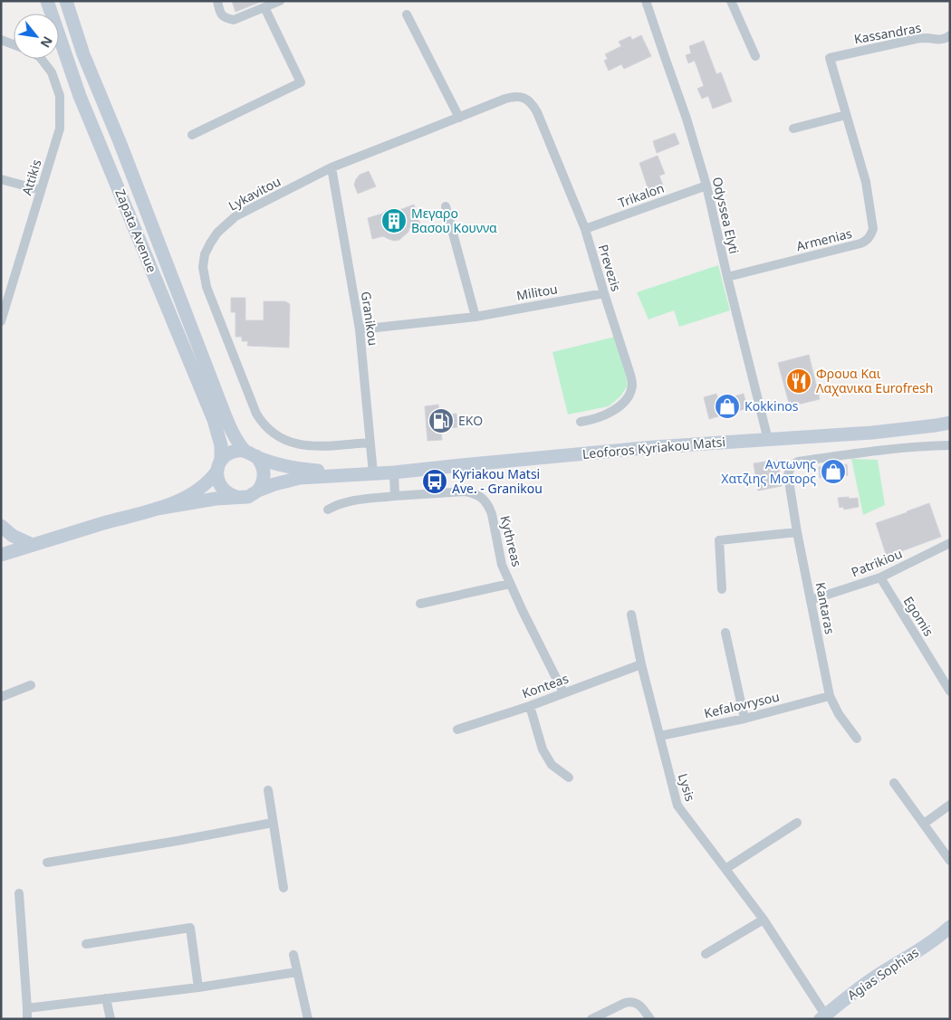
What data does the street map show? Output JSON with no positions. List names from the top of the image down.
{
  "streets": {
    "main road": ["Zapata Avenue", "Leoforos Kyriakou Matsi", "Agias Sophias"],
    "street": [
      "Kassandras",
      "Attikis",
      "Lykavitou",
      "Trikalon",
      "Odyssea Elyti",
      "Armenias",
      "Prevezis",
      "Militou",
      "Granikou",
      "Kythreas",
      "Patrikiou",
      "Kantaras",
      "Egomis",
      "Konteas",
      "Kefalovrysou",
      "Lysis"
    ]
  },
  "crossings": [
    ["Kassandras", "Armenias"],
    ["Lykavitou", "Prevezis"],
    ["Lykavitou", "Granikou"],
    ["Trikalon", "Odyssea Elyti"],
    ["Trikalon", "Prevezis"],
    ["Odyssea Elyti", "Armenias"],
    ["Odyssea Elyti", "Leoforos Kyriakou Matsi"],
    ["Zapata Avenue", "Leoforos Kyriakou Matsi"],
    ["Prevezis", "Militou"],
    ["Militou", "Granikou"],
    ["Granikou", "Leoforos Kyriakou Matsi"],
    ["Leoforos Kyriakou Matsi", "Kantaras"],
    ["Kythreas", "Konteas"],
    ["Patrikiou", "Kantaras"],
    ["Patrikiou", "Egomis"],
    ["Kantaras", "Kefalovrysou"],
    ["Konteas", "Lysis"],
    ["Kefalovrysou", "Lysis"],
    ["Lysis", "Agias Sophias"]
  ],
  "places": {
    "building": ["Μεγαρο Βασου Κουννα"],
    "restaurant": ["Φρουα Και Λαχανικα Eurofresh"],
    "shop": ["Kokkinos", "Αντωνης Χατζιης Μοτορς"],
    "fuel station": ["EKO"],
    "bus stop": ["Kyriakou Matsi Ave. - Granikou"]
  },
  "north": "bottom right"
}
